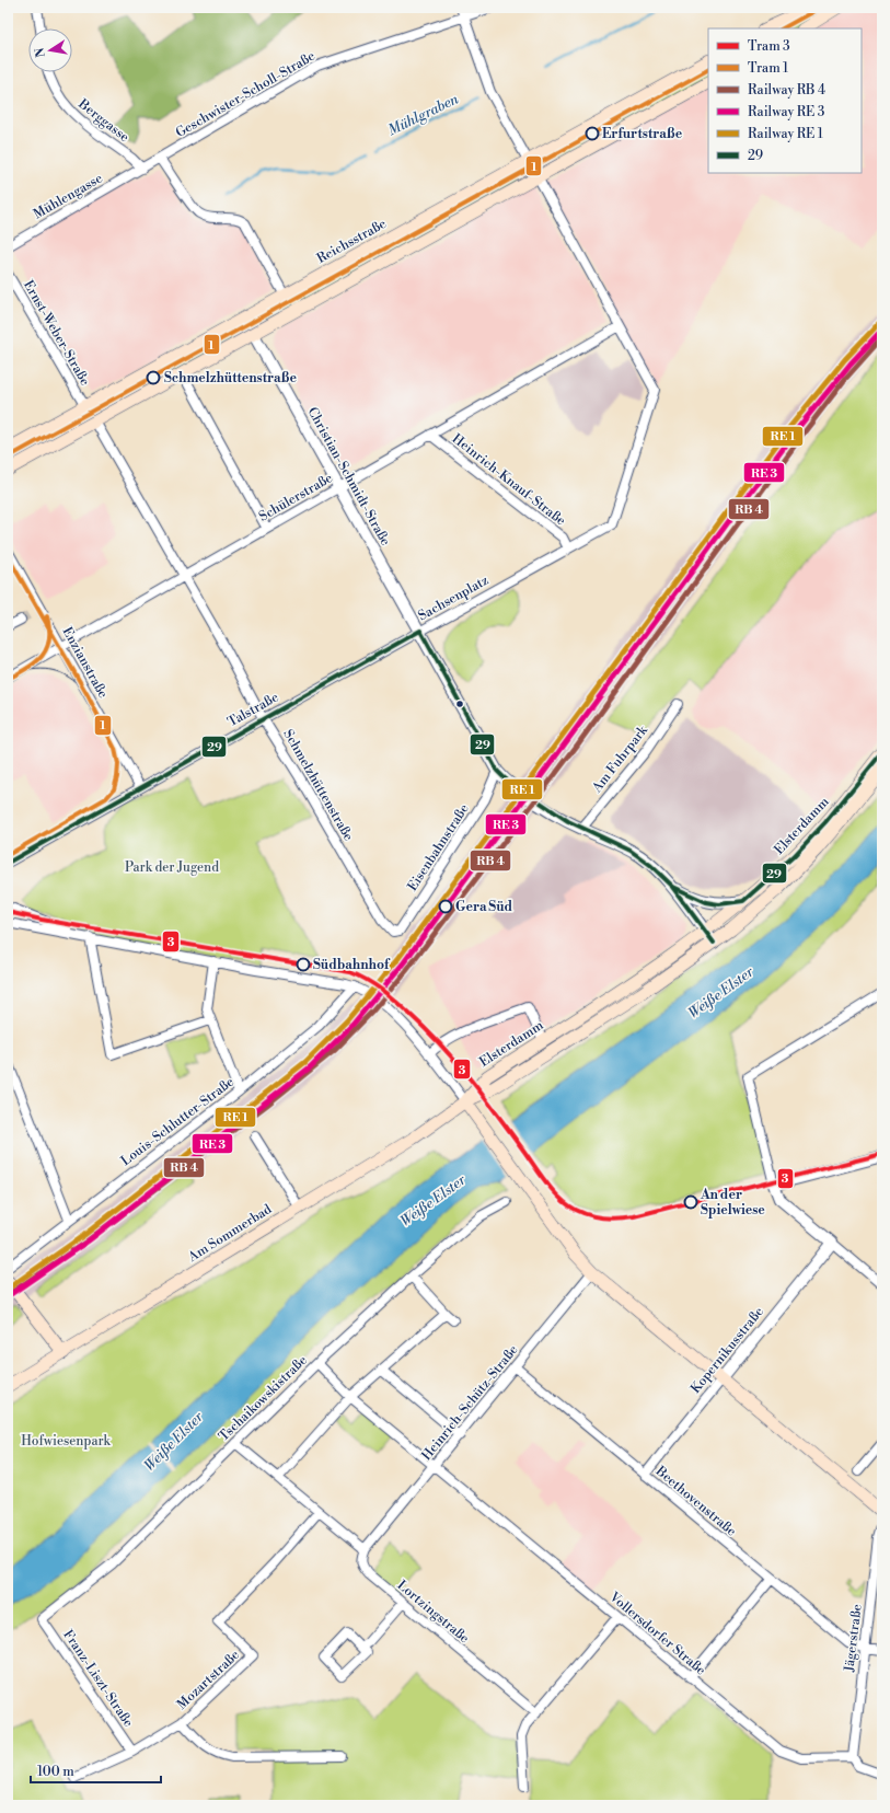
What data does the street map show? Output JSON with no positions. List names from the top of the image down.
{
  "streets": {
    "main road": ["Reichsstraße", "Elsterdamm", "Am Sommerbad"],
    "street": [
      "Geschwister-Scholl-Straße",
      "Berggasse",
      "Mühlengasse",
      "Ernst-Weber-Straße",
      "Christian-Schmidt-Straße",
      "Heinrich-Knauf-Straße",
      "Schülerstraße",
      "Sachsenplatz",
      "Enzianstraße",
      "Talstraße",
      "Am Fuhrpark",
      "Schmelzhüttenstraße",
      "Eisenbahnstraße",
      "Louis-Schlutter-Straße",
      "Kopernikusstraße",
      "Tschaikowskistraße",
      "Heinrich-Schütz-Straße",
      "Beethovenstraße",
      "Lortzingstraße",
      "Vollersdorfer Straße",
      "Jägerstraße",
      "Franz-Liszt-Straße",
      "Mozartstraße"
    ]
  },
  "crossings": [
    ["Geschwister-Scholl-Straße", "Berggasse"],
    ["Geschwister-Scholl-Straße", "Mühlengasse"],
    ["Berggasse", "Mühlengasse"],
    ["Reichsstraße", "Ernst-Weber-Straße"],
    ["Christian-Schmidt-Straße", "Schülerstraße"],
    ["Christian-Schmidt-Straße", "Sachsenplatz"],
    ["Christian-Schmidt-Straße", "Talstraße"],
    ["Heinrich-Knauf-Straße", "Schülerstraße"],
    ["Heinrich-Knauf-Straße", "Sachsenplatz"],
    ["Schülerstraße", "Enzianstraße"],
    ["Schülerstraße", "Schmelzhüttenstraße"],
    ["Sachsenplatz", "Talstraße"],
    ["Sachsenplatz", "Eisenbahnstraße"],
    ["Enzianstraße", "Talstraße"],
    ["Talstraße", "Schmelzhüttenstraße"],
    ["Schmelzhüttenstraße", "Eisenbahnstraße"],
    ["Elsterdamm", "Am Sommerbad"],
    ["Kopernikusstraße", "Beethovenstraße"],
    ["Tschaikowskistraße", "Vollersdorfer Straße"],
    ["Tschaikowskistraße", "Franz-Liszt-Straße"],
    ["Heinrich-Schütz-Straße", "Beethovenstraße"],
    ["Heinrich-Schütz-Straße", "Lortzingstraße"],
    ["Heinrich-Schütz-Straße", "Vollersdorfer Straße"],
    ["Beethovenstraße", "Jägerstraße"],
    ["Vollersdorfer Straße", "Jägerstraße"],
    ["Franz-Liszt-Straße", "Mozartstraße"]
  ],
  "water": ["Mühlgraben", "Weiße Elster"],
  "parks": ["Park der Jugend", "Hofwiesenpark"],
  "places": [
    "Erfurtstraße",
    "Schmelzhüttenstraße",
    "Gera Süd",
    "Südbahnhof",
    "An der Spielwiese"
  ],
  "lines": ["tram line 1", "transit line 29", "tram line 3"],
  "legend": [
    "Tram 3",
    "Tram 1",
    "Railway RB 4",
    "Railway RE 3",
    "Railway RE 1",
    "29"
  ],
  "scale_bar": "100 m",
  "north": "left"
}
